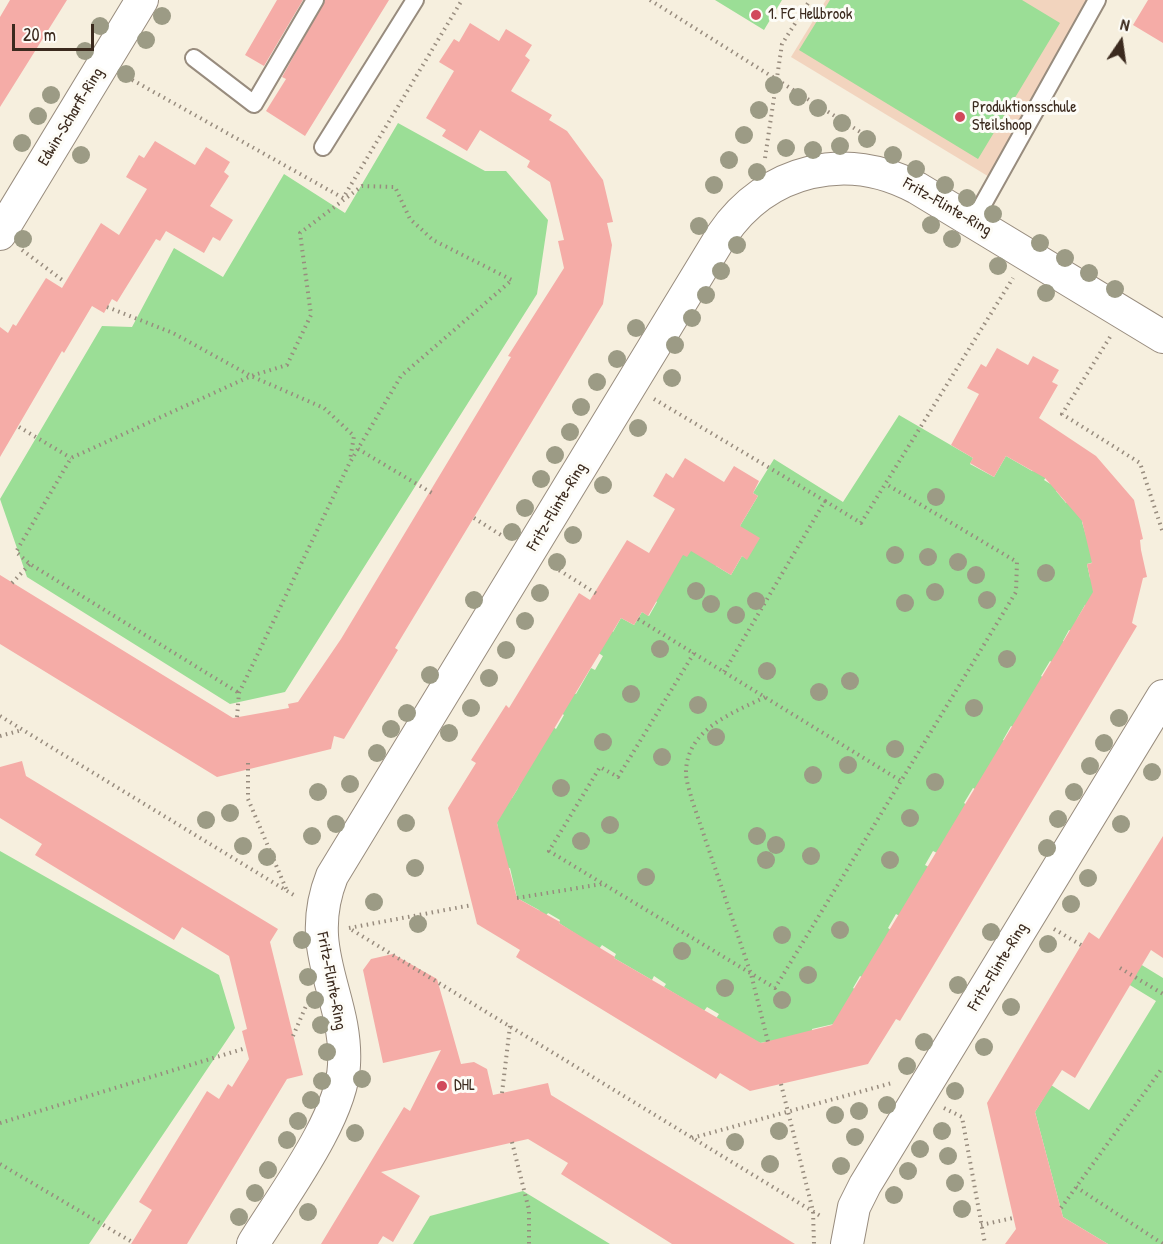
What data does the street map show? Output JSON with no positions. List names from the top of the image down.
{
  "streets": {
    "street": ["Edwin-Scharff-Ring", "Fritz-Flinte-Ring"]
  },
  "places": ["1. FC Hellbrook", "Produktionsschule Steilshoop", "DHL"],
  "scale_bar": "20 m",
  "north": "top"
}
